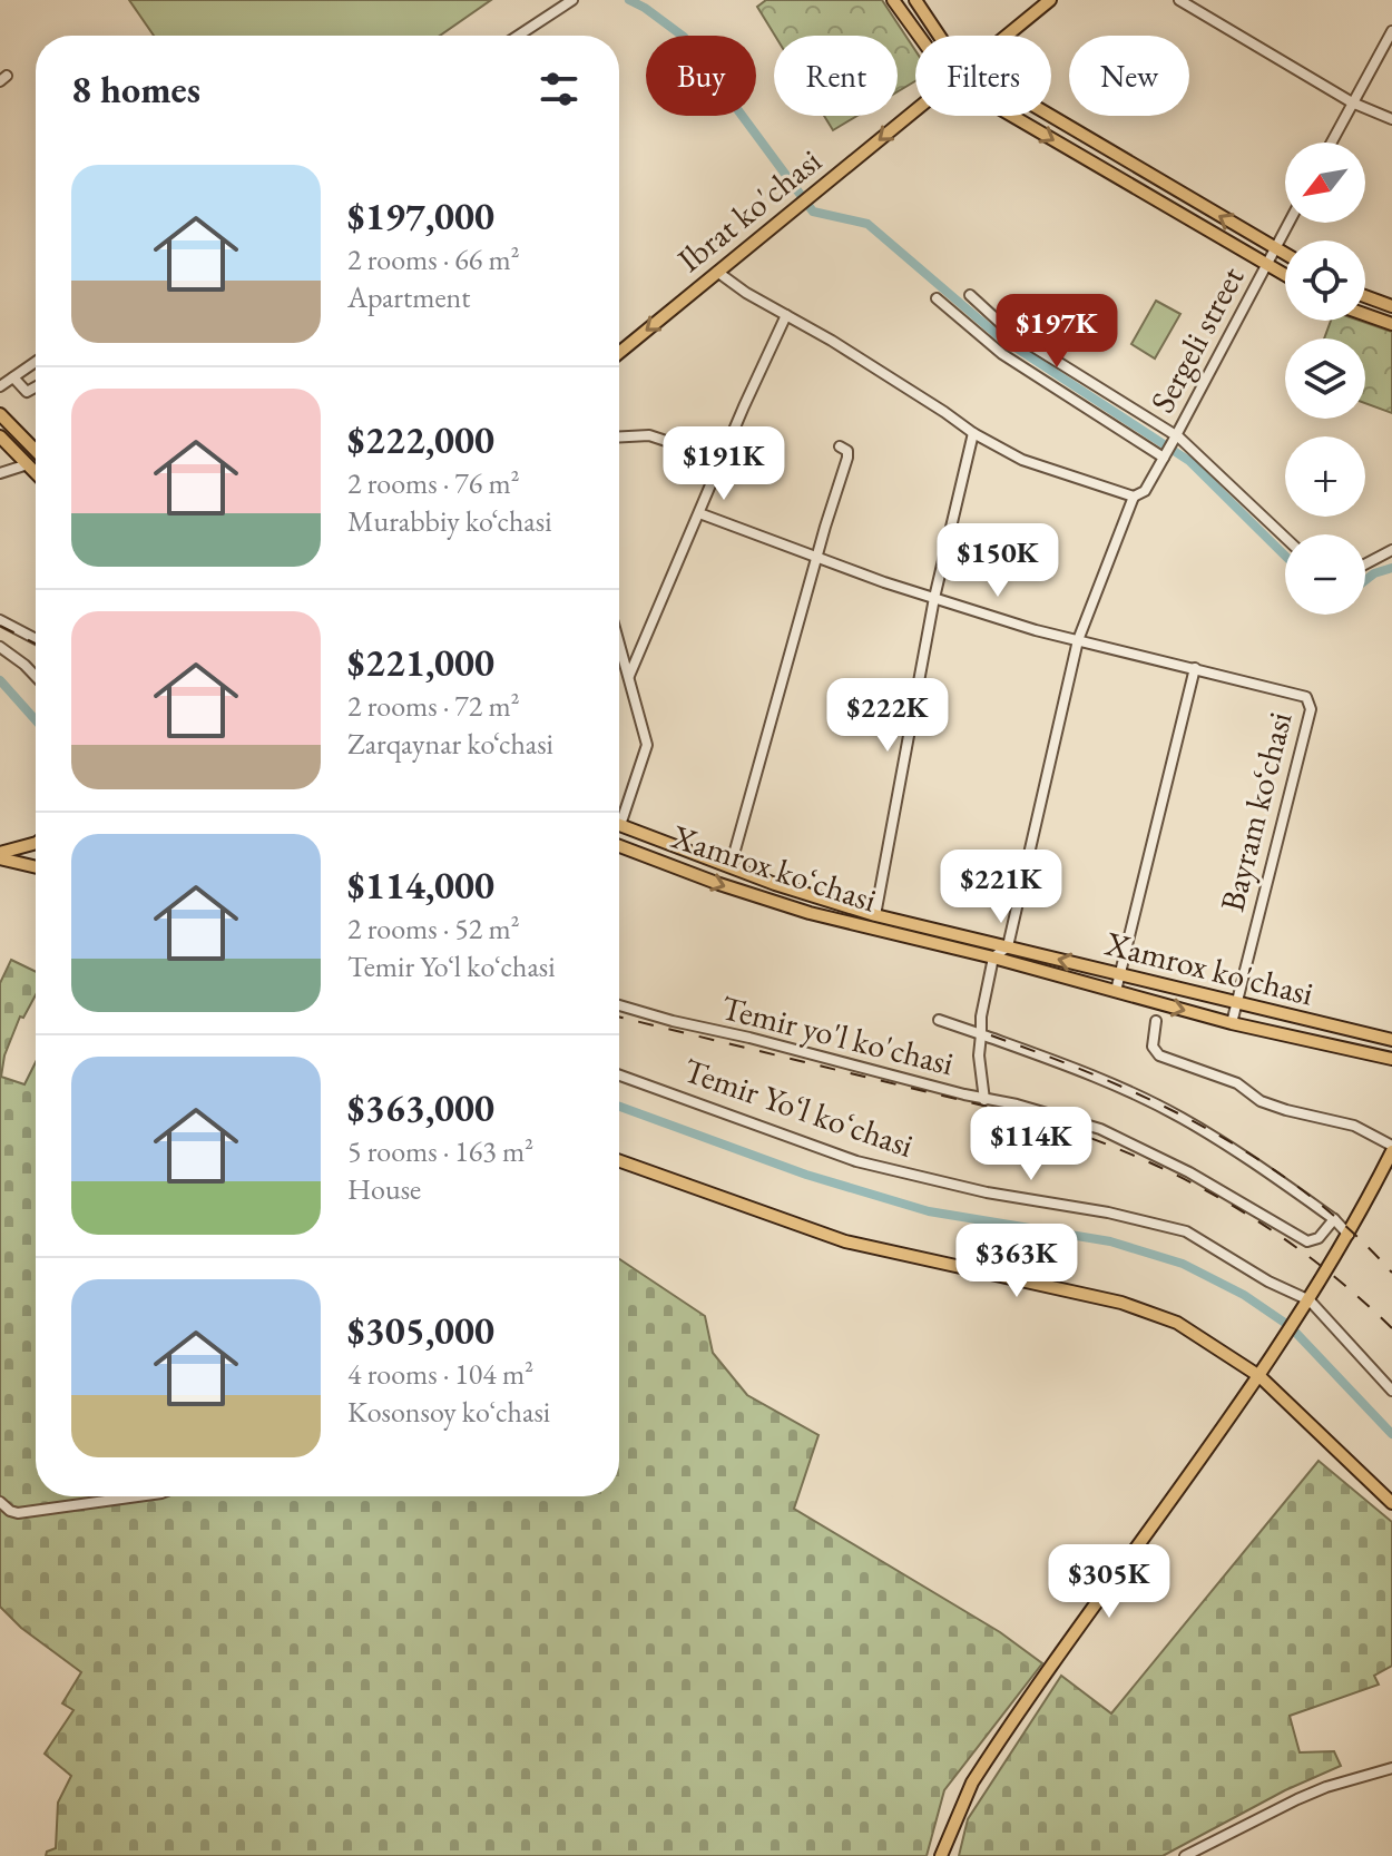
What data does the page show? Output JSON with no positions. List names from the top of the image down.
{
  "streets": {
    "main road": ["Ibrat ko'chasi", "Xamrox koʻchasi", "Xamrox ko'chasi"],
    "street": [
      "Sergeli street",
      "Bayram ko‘chasi",
      "Temir yo'l ko'chasi",
      "Temir Yoʻl koʻchasi"
    ]
  },
  "crossings": [
    ["Sergeli street", "Xamrox ko'chasi"],
    ["Bayram ko‘chasi", "Xamrox ko'chasi"]
  ],
  "one_way": ["Ibrat ko'chasi", "Xamrox koʻchasi"],
  "north": "bottom left",
  "page": {
    "chip": [
      "Buy",
      "Rent",
      "Filters",
      "New"
    ],
    "heading": "8 homes",
    "map_buttons": ["+", "−"],
    "list": [
      {
        "name": "$197,000",
        "note": "2 rooms · 66 m² · Apartment"
      },
      {
        "name": "$222,000",
        "note": "2 rooms · 76 m² · Murabbiy ko‘chasi"
      },
      {
        "name": "$221,000",
        "note": "2 rooms · 72 m² · Zarqaynar ko‘chasi"
      },
      {
        "name": "$114,000",
        "note": "2 rooms · 52 m² · Temir Yoʻl koʻchasi"
      },
      {
        "name": "$363,000",
        "note": "5 rooms · 163 m² · House"
      },
      {
        "name": "$305,000",
        "note": "4 rooms · 104 m² · Kosonsoy koʻchasi"
      }
    ],
    "price": [
      "$197K",
      "$191K",
      "$150K",
      "$222K",
      "$221K",
      "$114K",
      "$363K",
      "$305K"
    ]
  }
}
